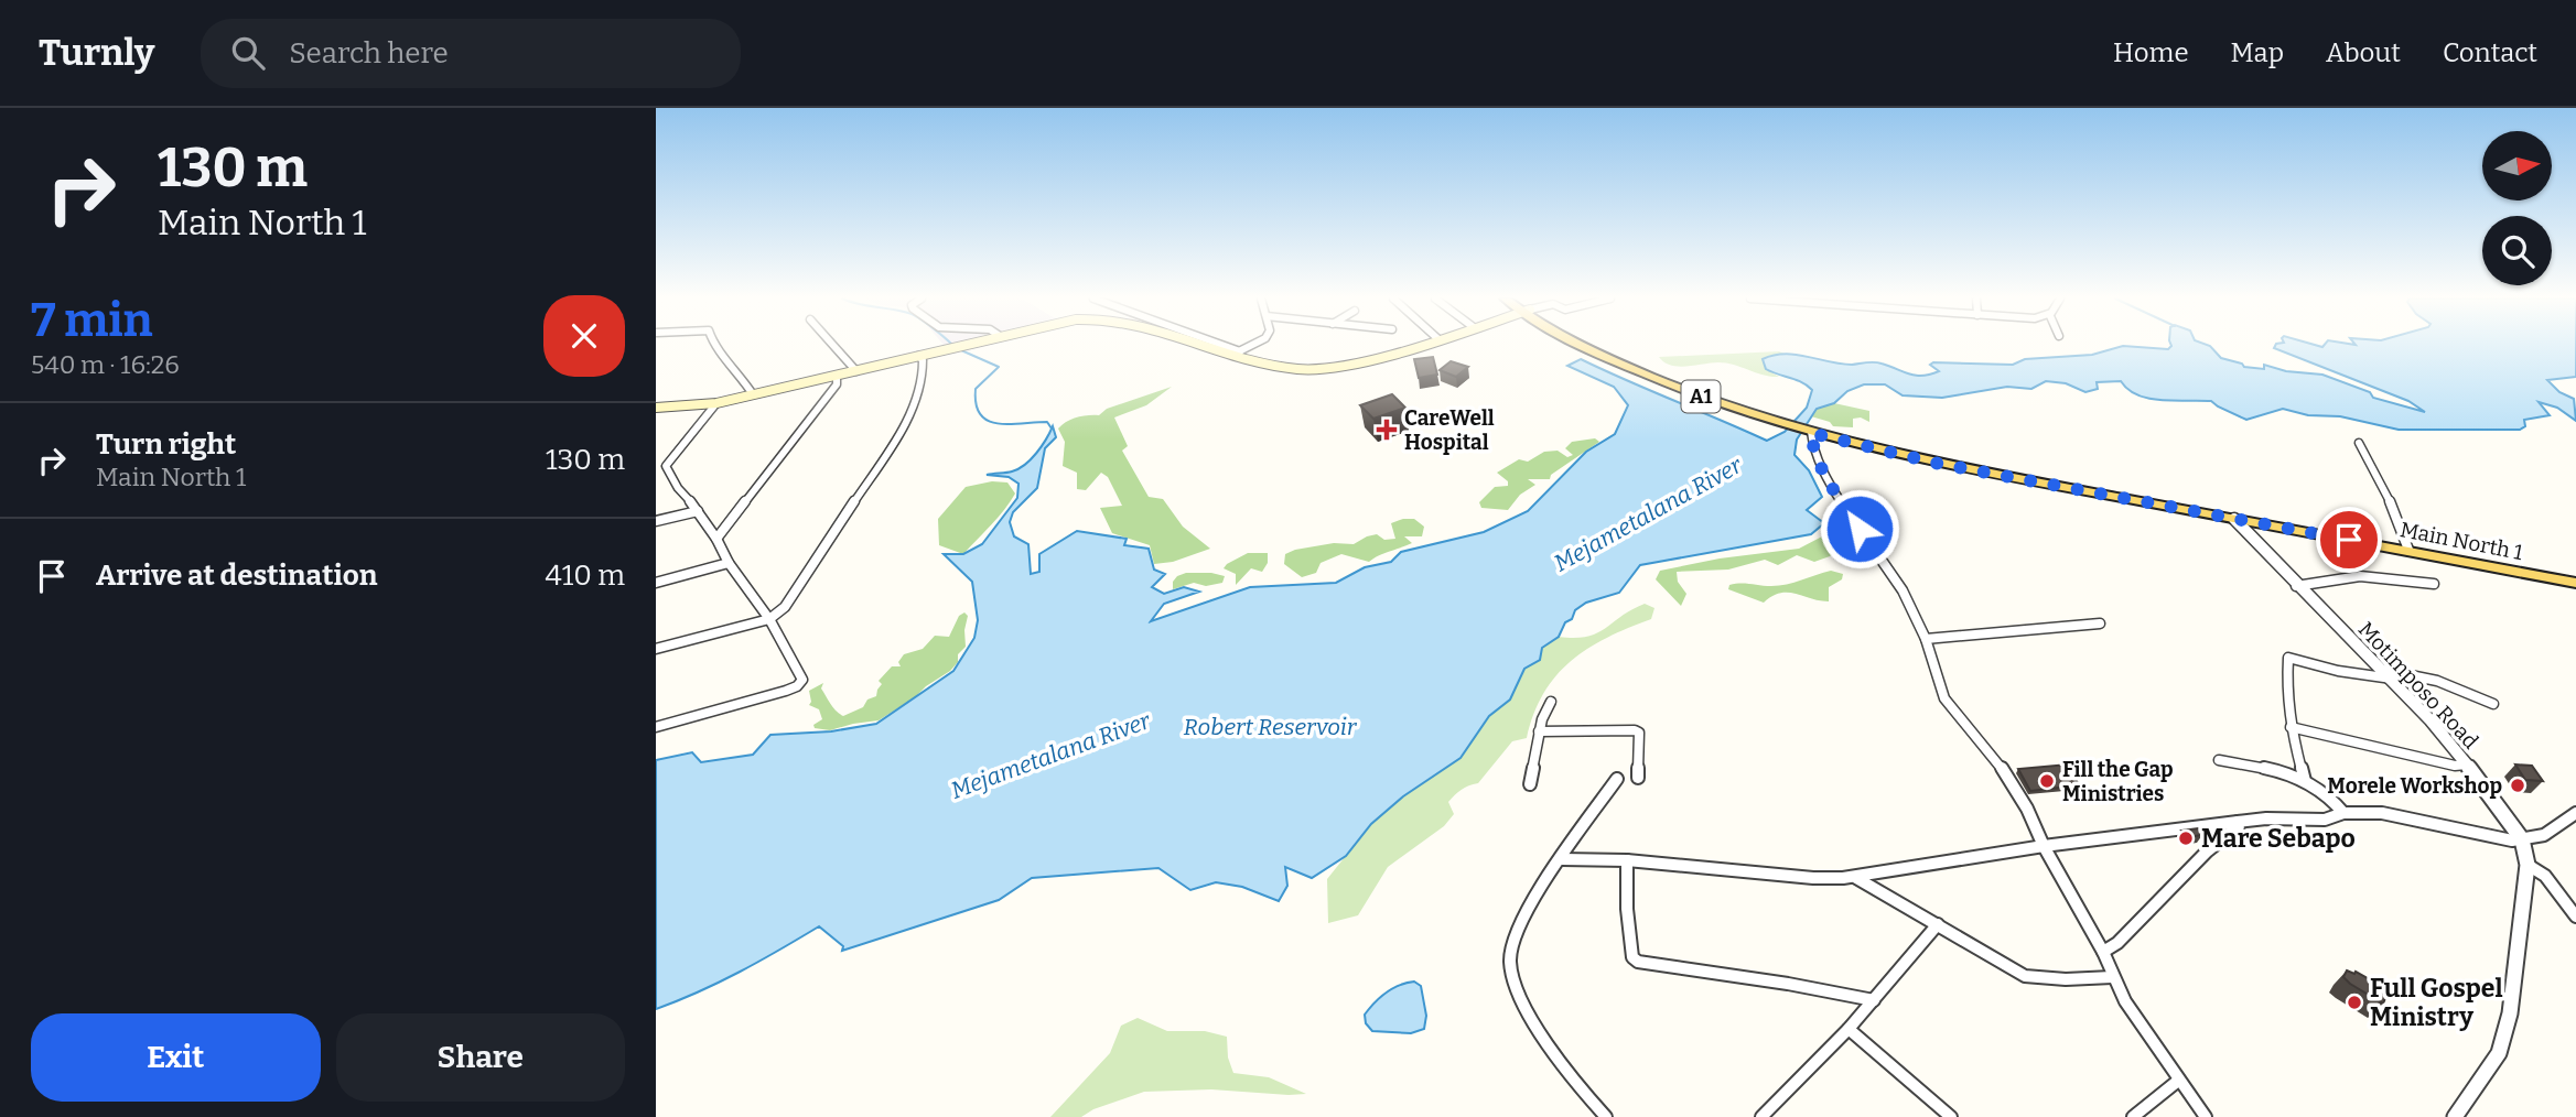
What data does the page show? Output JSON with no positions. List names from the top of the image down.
{
  "streets": {
    "main road": ["A1", "Main North 1"],
    "street": ["Motimposo Road"]
  },
  "crossings": [
    ["Main North 1", "Motimposo Road"]
  ],
  "water": ["Mejametalana River", "Robert Reservoir"],
  "places": {
    "health": ["CareWell Hospital"],
    "other": [
      "Fill the Gap Ministries",
      "Morele Workshop",
      "Mare Sebapo",
      "Full Gospel Ministry"
    ]
  },
  "north": "right",
  "page": {
    "header": "Turnly",
    "search": "Search here",
    "nav": [
      "Home",
      "Map",
      "About",
      "Contact"
    ],
    "turn": ["130 m", "Main North 1"],
    "heading": ["7 min", "540 m · 16:26"],
    "list": [
      {
        "name": "Turn right",
        "note": "Main North 1",
        "value": "130 m"
      },
      {
        "name": "Arrive at destination",
        "value": "410 m"
      }
    ],
    "buttons": ["Exit", "Share"]
  }
}
